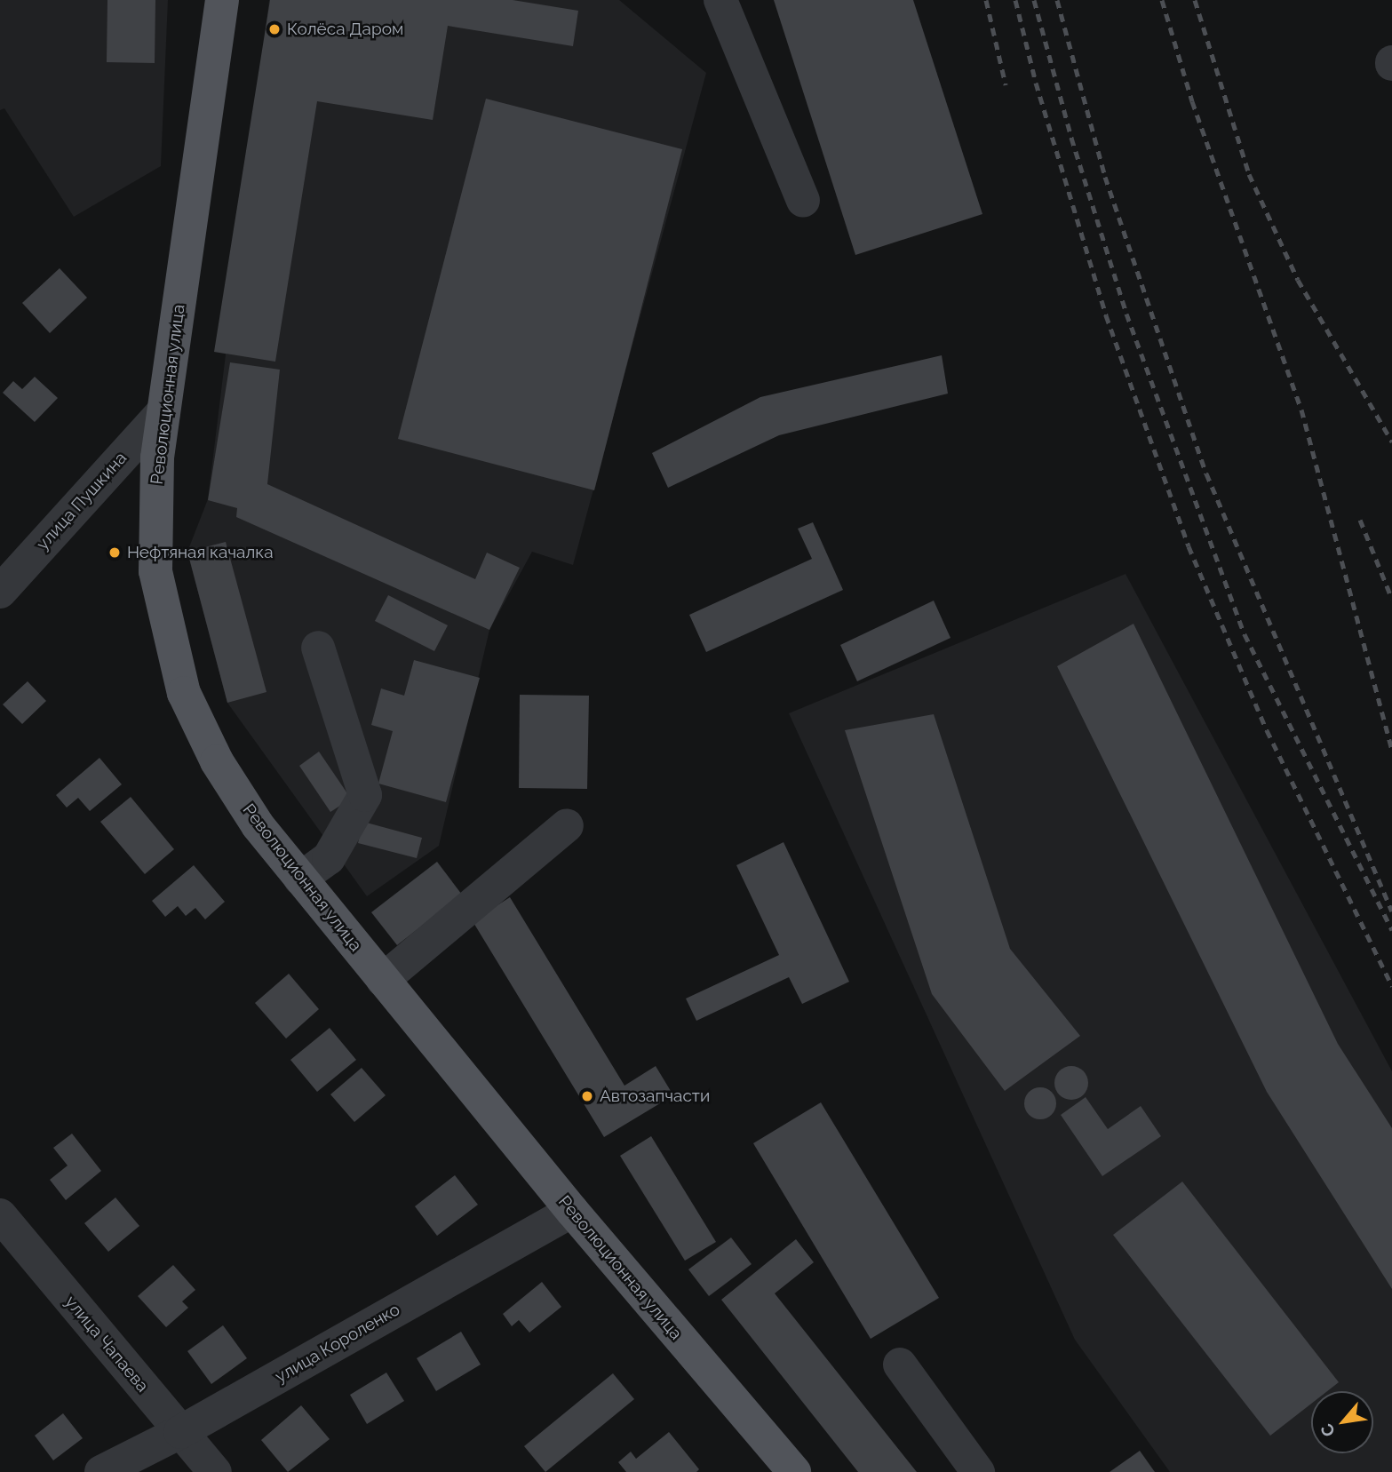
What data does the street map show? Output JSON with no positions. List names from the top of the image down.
{
  "streets": {
    "main road": ["Революционная улица"],
    "street": ["улица Пушкина", "улица Короленко", "улица Чапаева"]
  },
  "crossings": [
    ["Революционная улица", "улица Пушкина"],
    ["Революционная улица", "улица Короленко"],
    ["улица Короленко", "улица Чапаева"]
  ],
  "places": ["Колёса Даром", "Нефтяная качалка", "Автозапчасти"],
  "north": "bottom left"
}
